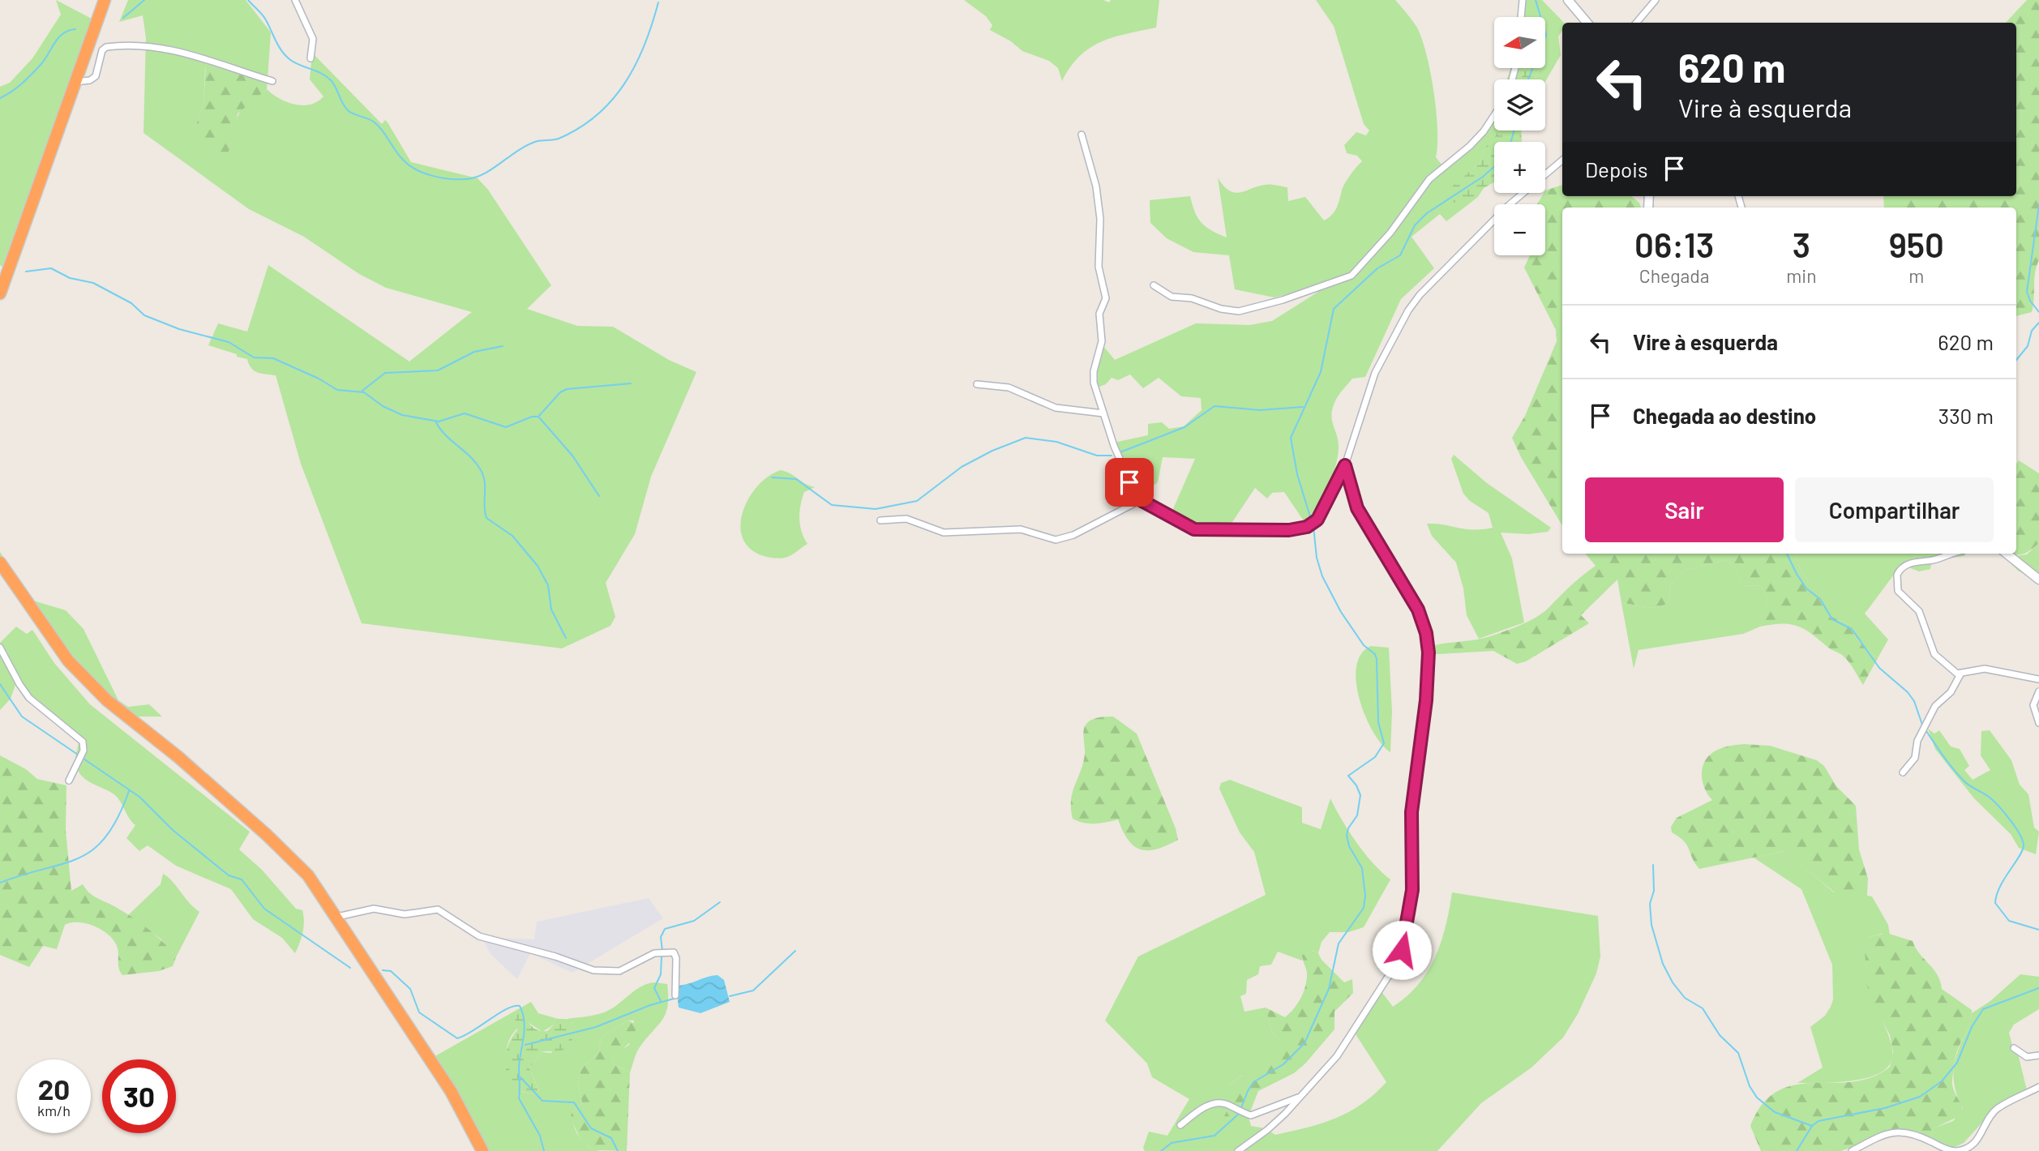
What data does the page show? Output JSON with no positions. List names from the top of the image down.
{
  "north": "left",
  "page": {
    "map_buttons": ["+", "−"],
    "turn": ["620 m", "Vire à esquerda"],
    "then": "Depois",
    "eta": [
      "06:13",
      "Chegada",
      "3",
      "min",
      "950",
      "m"
    ],
    "list": [
      {
        "name": "Vire à esquerda",
        "value": "620 m"
      },
      {
        "name": "Chegada ao destino",
        "value": "330 m"
      }
    ],
    "buttons": ["Sair", "Compartilhar"],
    "speed": "20 km/h",
    "limit": "30"
  }
}
